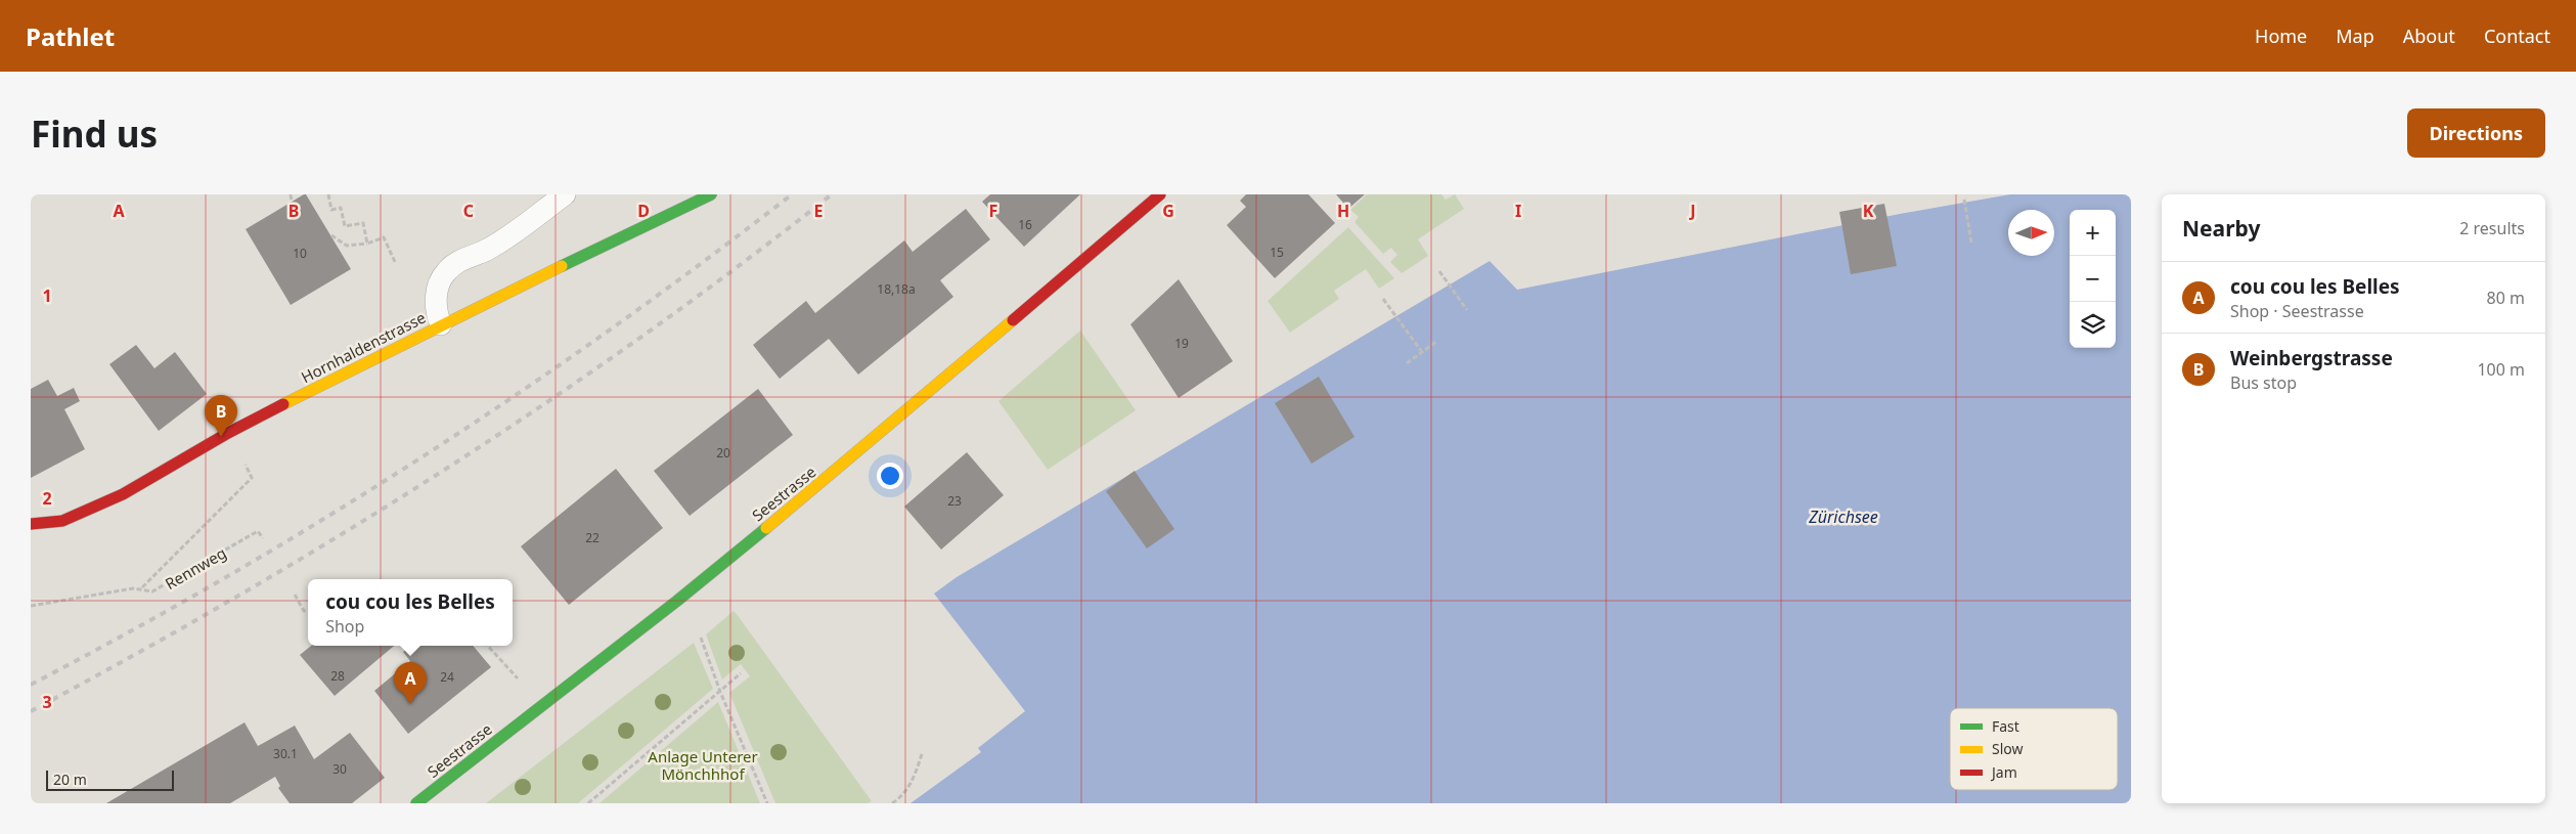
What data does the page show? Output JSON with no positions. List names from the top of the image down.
{
  "streets": {
    "main road": ["Hornhaldenstrasse", "Seestrasse"],
    "path": ["Rennweg"]
  },
  "water": ["Zürichsee"],
  "parks": ["Anlage Unterer Mönchhhof"],
  "house_numbers": [
    "16",
    "15",
    "10",
    "18,18a",
    "19",
    "20",
    "23",
    "22",
    "28",
    "24",
    "30.1",
    "30"
  ],
  "legend": ["Fast", "Slow", "Jam"],
  "scale_bar": "20 m",
  "north": "right",
  "page": {
    "header": "Pathlet",
    "nav": [
      "Home",
      "Map",
      "About",
      "Contact"
    ],
    "buttons": "Directions",
    "title": "Find us",
    "heading": ["Nearby", "2 results"],
    "map_buttons": ["+", "−"],
    "list": [
      {
        "mark": "A",
        "name": "cou cou les Belles",
        "note": "Shop · Seestrasse",
        "value": "80 m"
      },
      {
        "mark": "B",
        "name": "Weinbergstrasse",
        "note": "Bus stop",
        "value": "100 m"
      }
    ],
    "pins": ["B", "A"],
    "popup": ["cou cou les Belles", "Shop"],
    "scale": "20 m"
  },
  "grid": {
    "columns": [
      "A",
      "B",
      "C",
      "D",
      "E",
      "F",
      "G",
      "H",
      "I",
      "J",
      "K"
    ],
    "rows": ["1", "2", "3"]
  }
}
